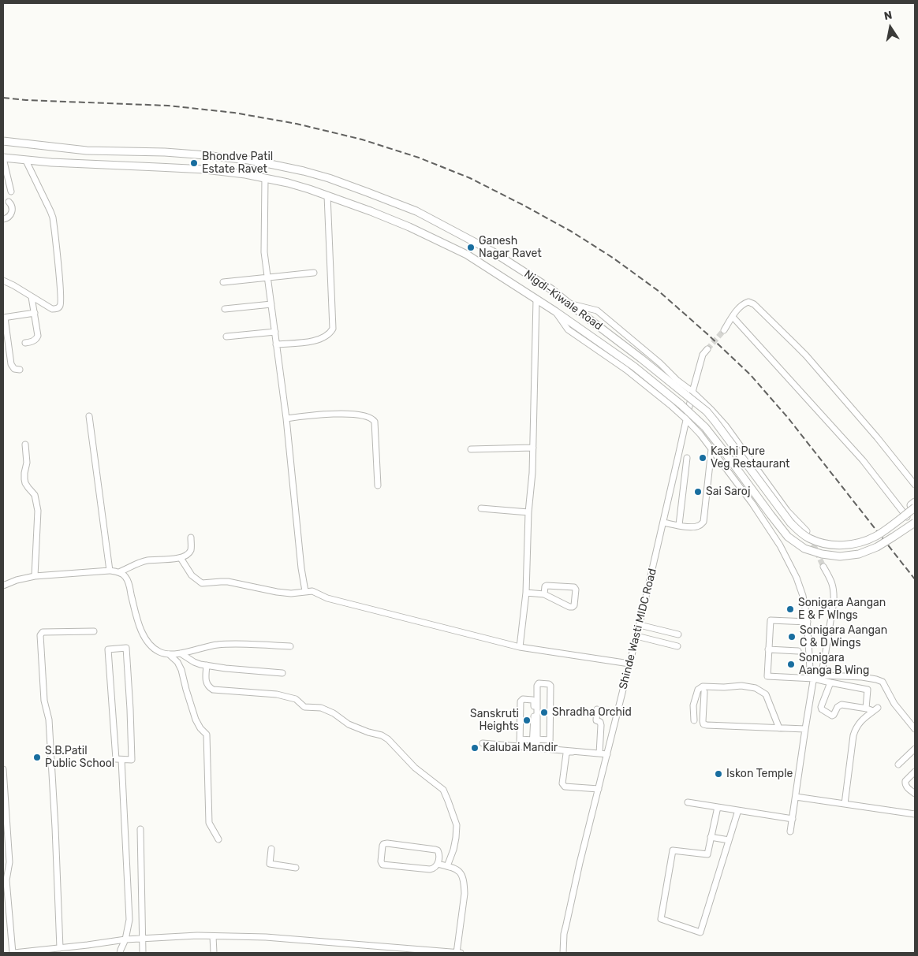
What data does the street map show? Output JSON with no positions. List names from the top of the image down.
{
  "streets": {
    "main road": ["Nigdi-Kiwale Road"],
    "street": ["Shinde Wasti MIDC Road"]
  },
  "places": [
    "Bhondve Patil Estate Ravet",
    "Ganesh Nagar Ravet",
    "Kashi Pure Veg Restaurant",
    "Sai Saroj",
    "Sonigara Aangan E & F WIngs",
    "Sonigara Aangan C & D Wings",
    "Sonigara Aanga B Wing",
    "Shradha Orchid",
    "Sanskruti Heights",
    "Kalubai Mandir",
    "S.B.Patil Public School",
    "Iskon Temple"
  ],
  "north": "top"
}
